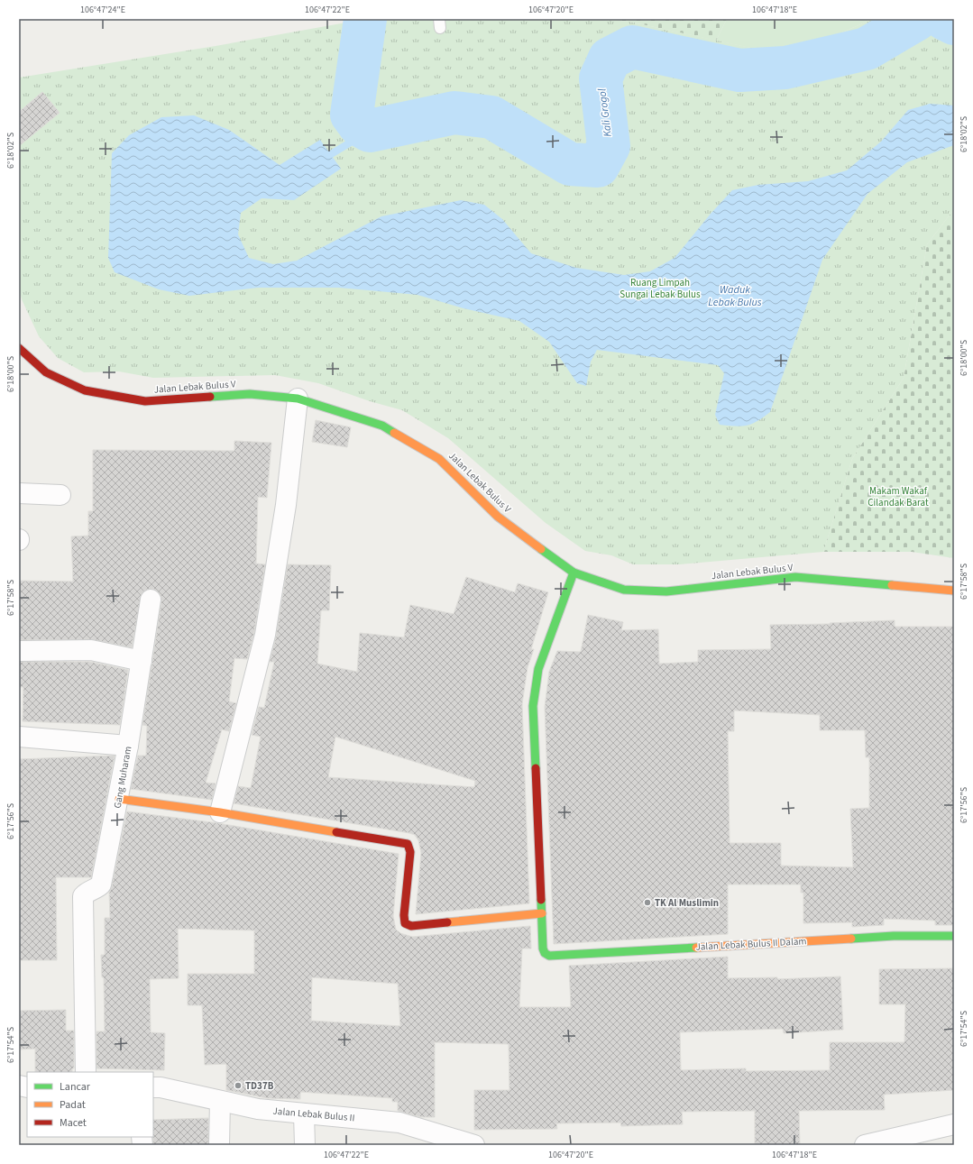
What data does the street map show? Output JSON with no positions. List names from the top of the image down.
{
  "streets": {
    "street": [
      "Jalan Lebak Bulus V",
      "Gang Muharam",
      "Jalan Lebak Bulus II Dalam",
      "Jalan Lebak Bulus II"
    ]
  },
  "water": ["Kali Grogol", "Waduk Lebak Bulus"],
  "parks": ["Ruang Limpah Sungai Lebak Bulus", "Makam Wakaf Cilandak Barat"],
  "places": ["TK Al Muslimin", "TD37B"],
  "legend": ["Lancar", "Padat", "Macet"],
  "coordinates": [
    "106°47'24\"E",
    "106°47'22\"E",
    "106°47'20\"E",
    "106°47'18\"E",
    "6°18'02\"S",
    "6°18'00\"S",
    "6°17'58\"S",
    "6°17'56\"S",
    "6°17'54\"S"
  ]
}
